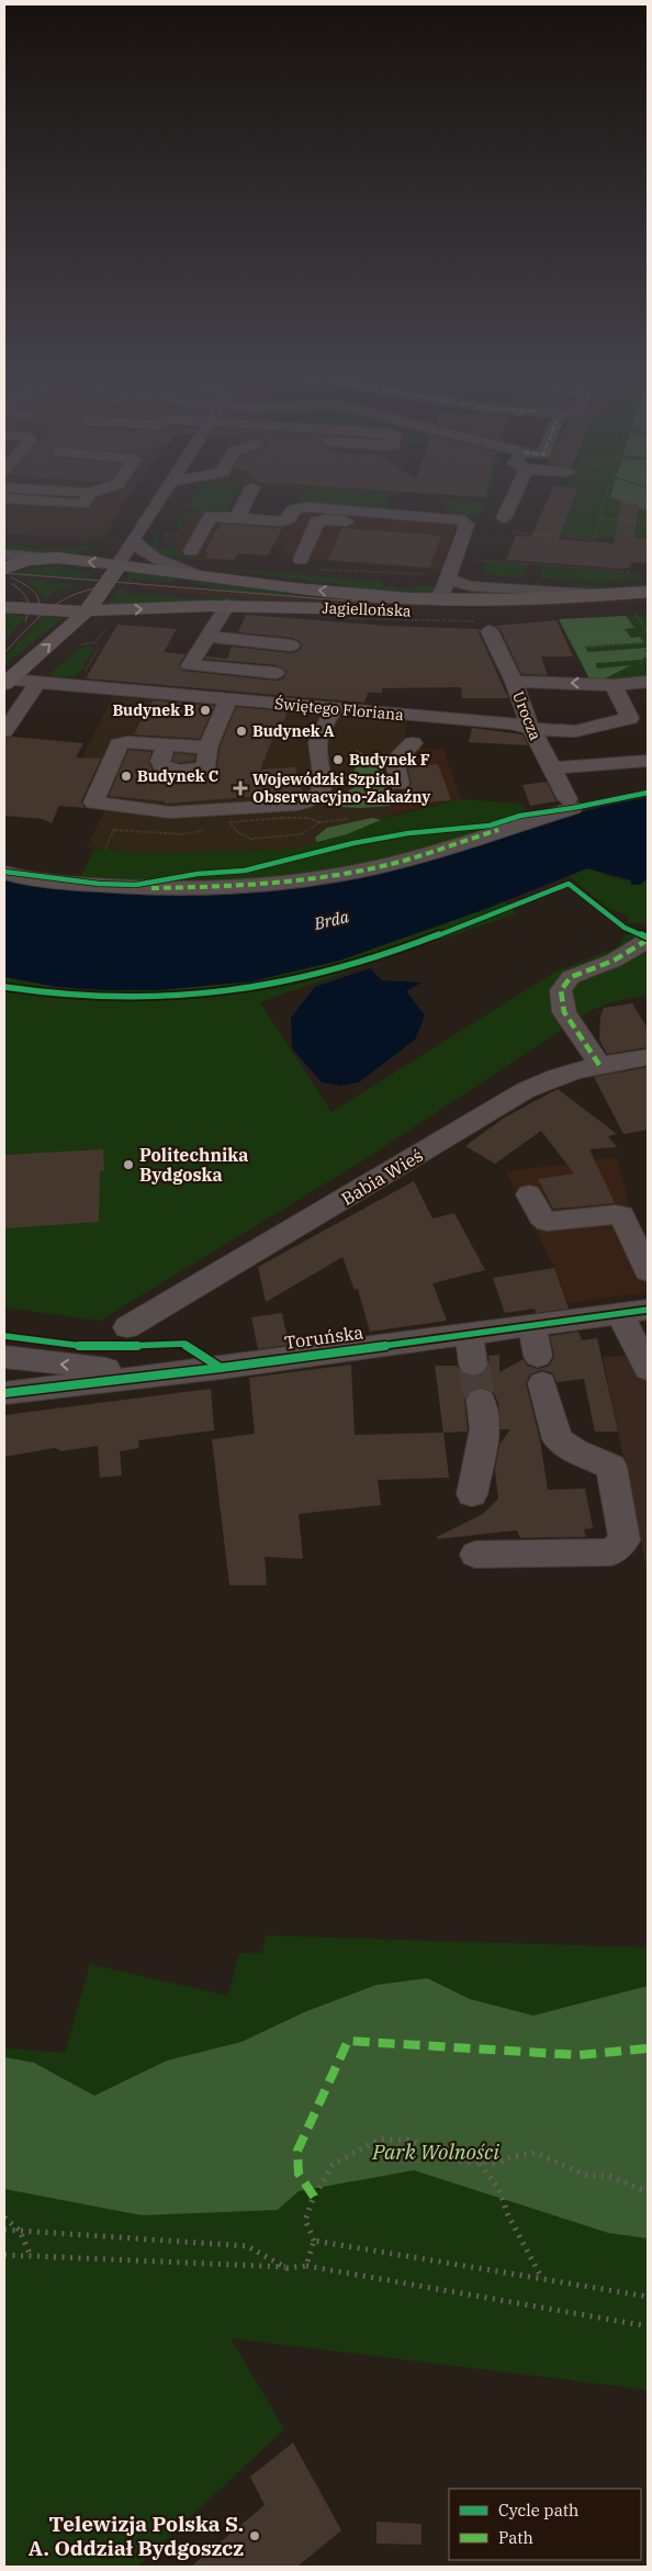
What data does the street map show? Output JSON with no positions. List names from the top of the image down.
{
  "streets": {
    "main road": ["Jagiellońska"],
    "street": [
      "Świętego Floriana",
      "Urocza",
      "Babia Wieś",
      "Toruńska"
    ]
  },
  "crossings": [
    ["Świętego Floriana", "Urocza"]
  ],
  "water": ["Brda"],
  "parks": ["Park Wolności"],
  "places": {
    "other": [
      "Budynek B",
      "Budynek A",
      "Budynek F",
      "Budynek C",
      "Politechnika Bydgoska",
      "Telewizja Polska S. A. Oddział Bydgoszcz"
    ],
    "health": ["Wojewódzki Szpital Obserwacyjno-Zakaźny"]
  },
  "legend": ["Cycle path", "Path"]
}
